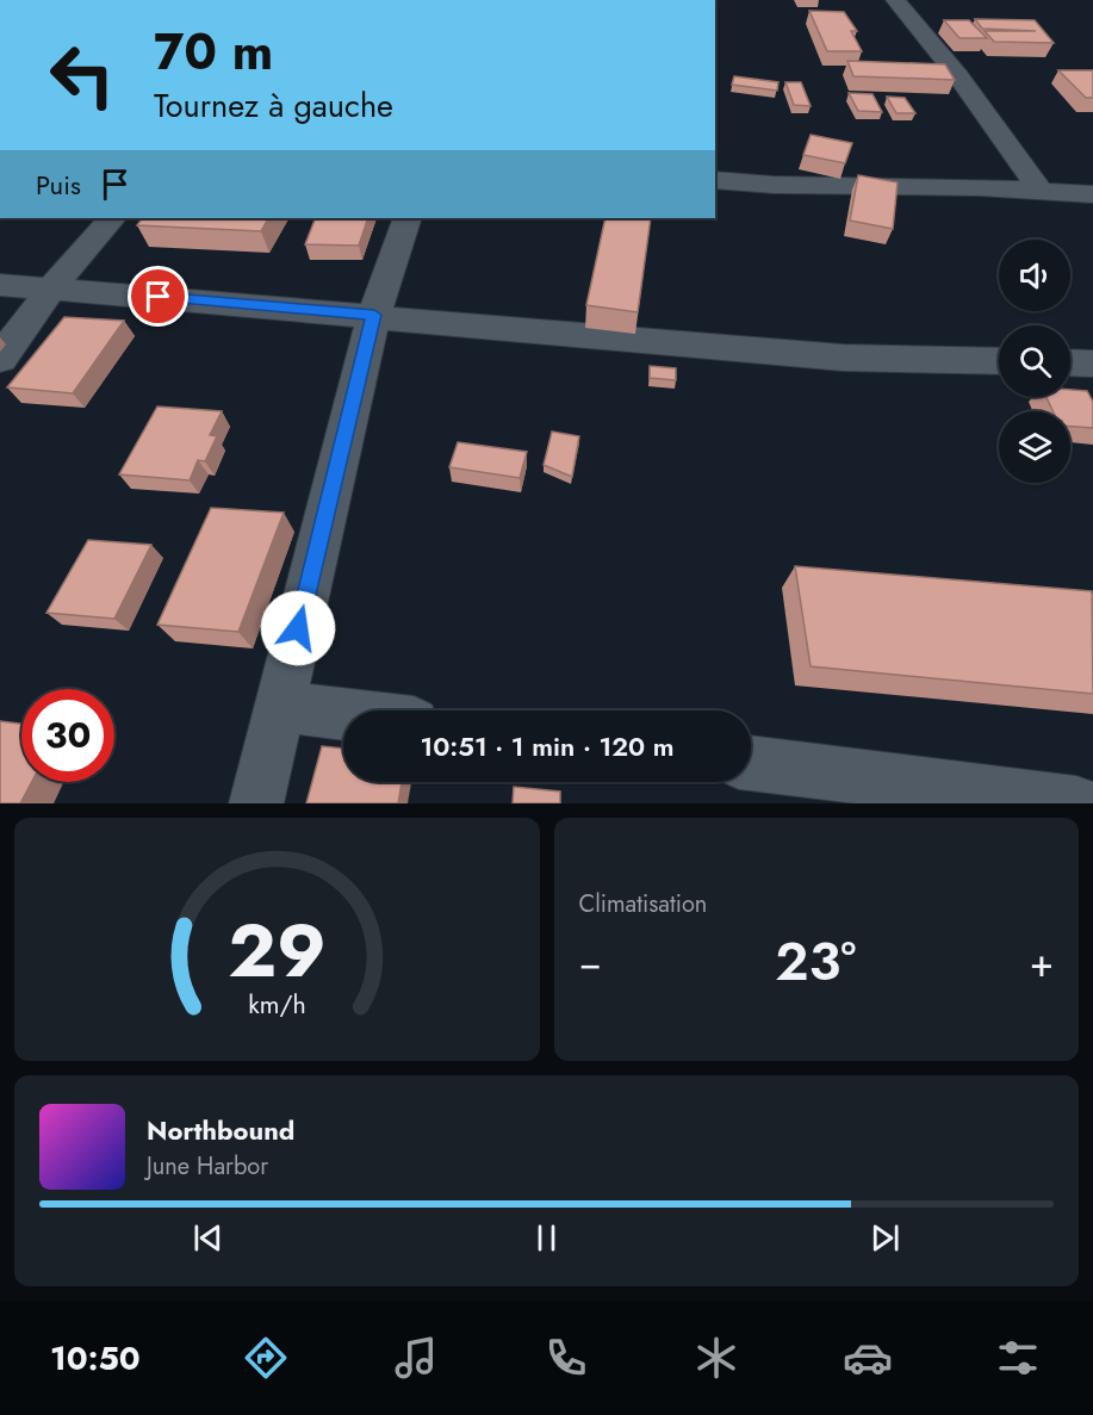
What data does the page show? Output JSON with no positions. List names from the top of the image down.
{
  "page": {
    "turn": ["70 m", "Tournez à gauche"],
    "then": "Puis",
    "limit": "30",
    "trip": "10:51 · 1 min · 120 m",
    "tile": "Climatisation",
    "heat": ["−", "23°", "+"],
    "song": ["Northbound", "June Harbor"],
    "tabs": "10:50",
    "gauge": ["29", "km/h"]
  }
}
